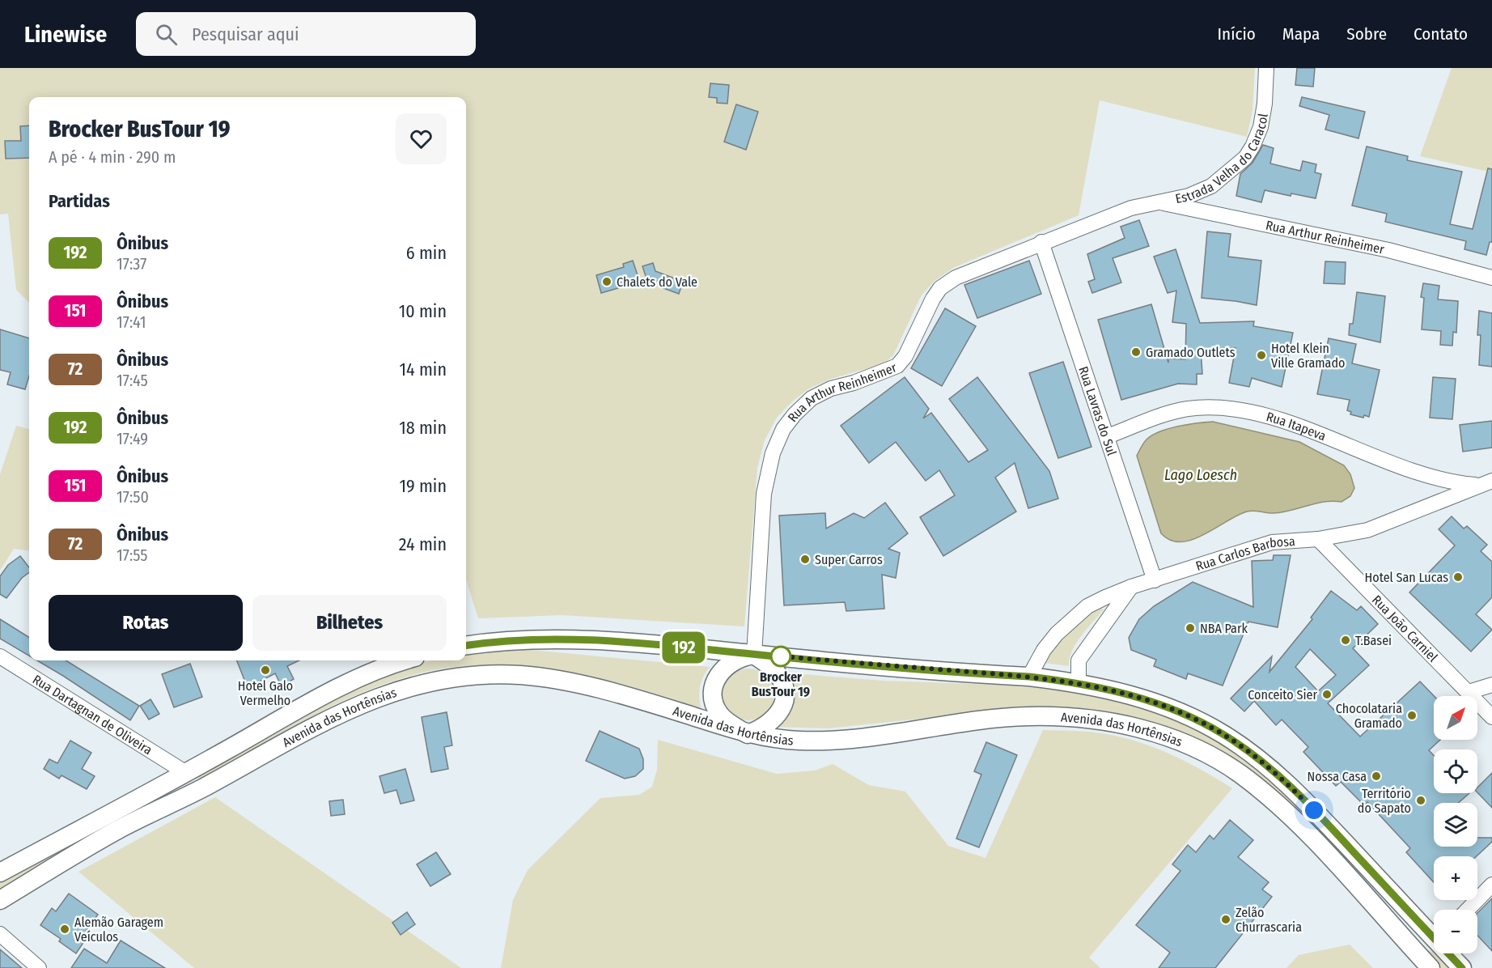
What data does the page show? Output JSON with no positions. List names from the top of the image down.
{
  "streets": {
    "main road": ["Avenida das Hortênsias"],
    "street": [
      "Estrada Velha do Caracol",
      "Rua Arthur Reinheimer",
      "Rua Lavras do Sul",
      "Rua Itapeva",
      "Rua Carlos Barbosa",
      "Rua João Carniel",
      "Rua Dartagnan de Oliveira"
    ]
  },
  "crossings": [
    ["Estrada Velha do Caracol", "Rua Arthur Reinheimer"],
    ["Rua Arthur Reinheimer", "Rua Lavras do Sul"],
    ["Rua Arthur Reinheimer", "Avenida das Hortênsias"],
    ["Rua Lavras do Sul", "Rua Itapeva"],
    ["Rua Lavras do Sul", "Rua Carlos Barbosa"],
    ["Rua Itapeva", "Rua Carlos Barbosa"],
    ["Rua Carlos Barbosa", "Rua João Carniel"],
    ["Rua Dartagnan de Oliveira", "Avenida das Hortênsias"]
  ],
  "water": ["Lago Loesch"],
  "places": [
    "Chalets do Vale",
    "Gramado Outlets",
    "Hotel Klein Ville Gramado",
    "Super Carros",
    "Hotel San Lucas",
    "NBA Park",
    "T.Basei",
    "Brocker BusTour 19",
    "Hotel Galo Vermelho",
    "Conceito Sier",
    "Chocolataria Gramado",
    "Nossa Casa",
    "Território do Sapato",
    "Zelão Churrascaria",
    "Alemão Garagem Veículos"
  ],
  "lines": ["bus line 192"],
  "north": "top right",
  "page": {
    "header": "Linewise",
    "search": "Pesquisar aqui",
    "nav": [
      "Início",
      "Mapa",
      "Sobre",
      "Contato"
    ],
    "on_map": "192",
    "heading": [
      ["Brocker BusTour 19", "A pé · 4 min · 290 m"],
      "Partidas"
    ],
    "list": [
      {
        "mark": "192",
        "name": "Ônibus",
        "note": "17:37",
        "value": "6 min"
      },
      {
        "mark": "151",
        "name": "Ônibus",
        "note": "17:41",
        "value": "10 min"
      },
      {
        "mark": "72",
        "name": "Ônibus",
        "note": "17:45",
        "value": "14 min"
      },
      {
        "mark": "192",
        "name": "Ônibus",
        "note": "17:49",
        "value": "18 min"
      },
      {
        "mark": "151",
        "name": "Ônibus",
        "note": "17:50",
        "value": "19 min"
      },
      {
        "mark": "72",
        "name": "Ônibus",
        "note": "17:55",
        "value": "24 min"
      }
    ],
    "buttons": ["Rotas", "Bilhetes"],
    "map_buttons": ["+", "−"]
  }
}
